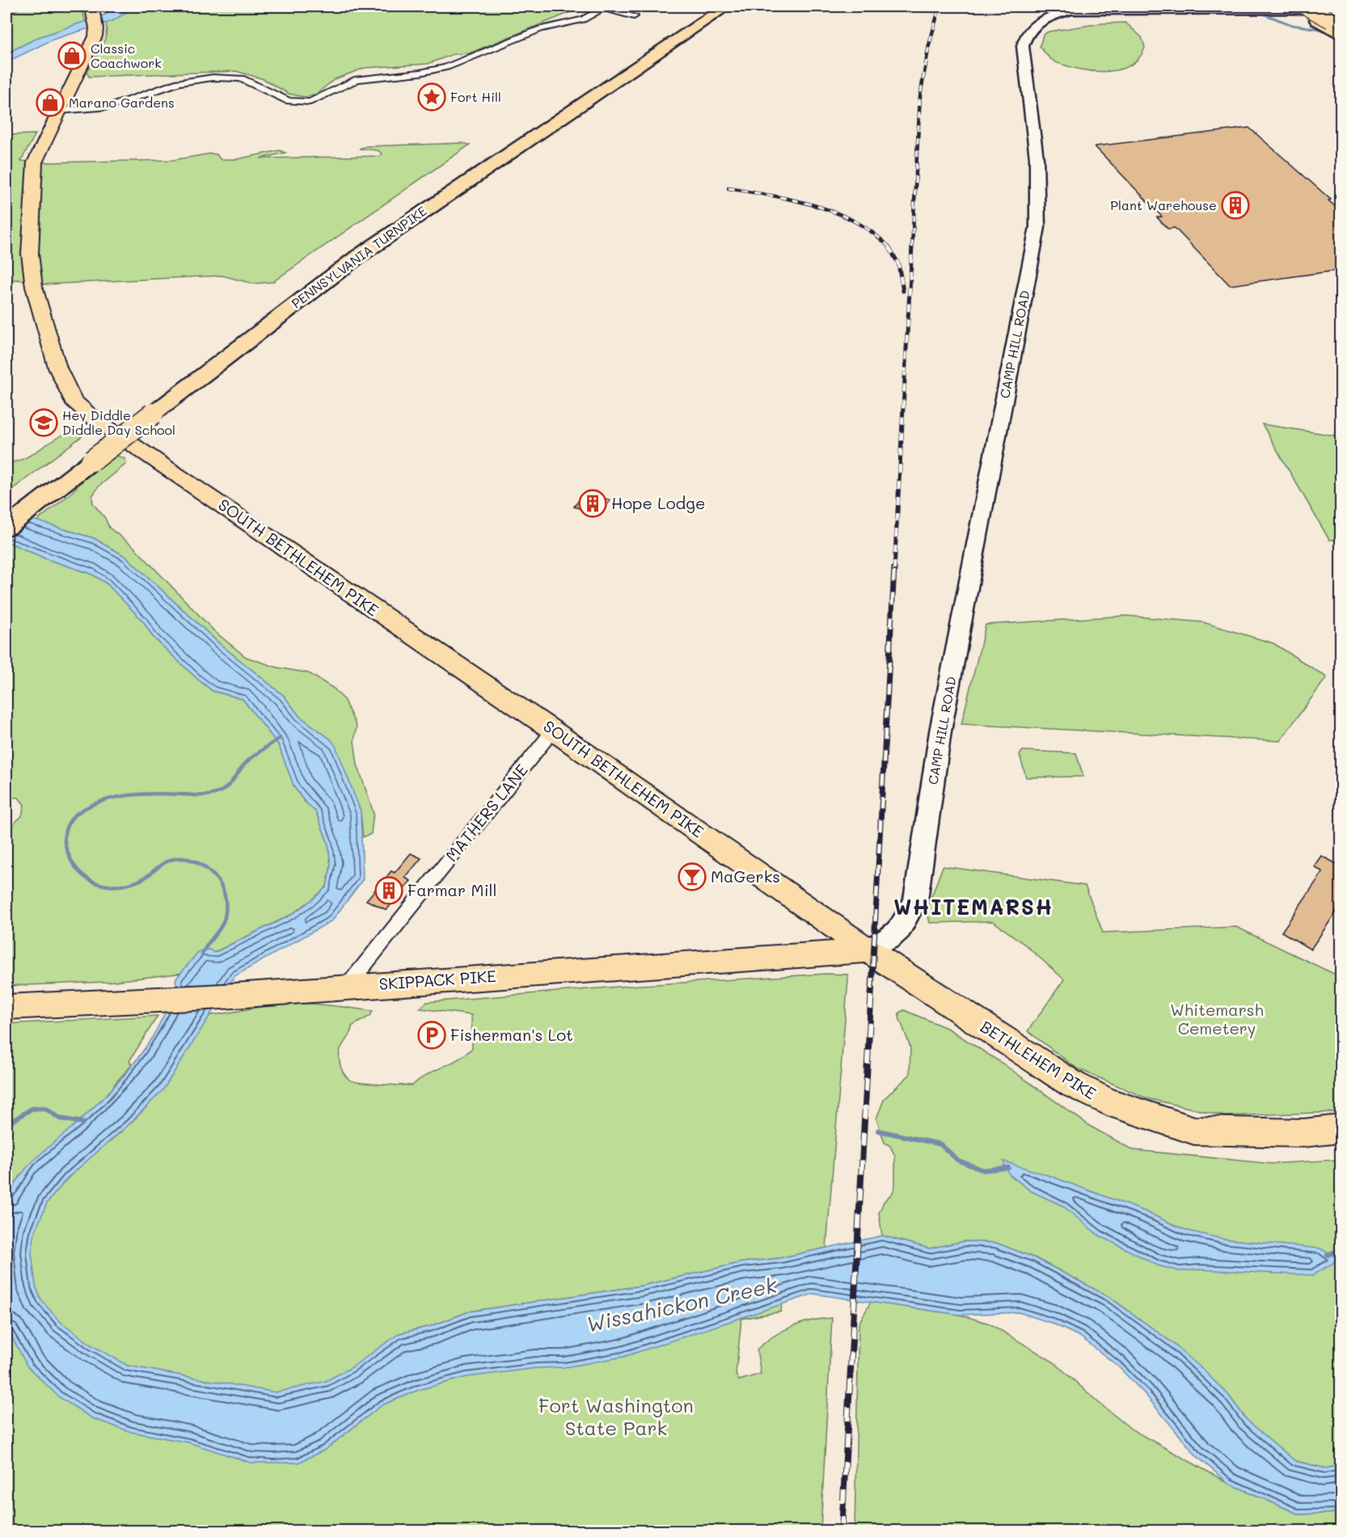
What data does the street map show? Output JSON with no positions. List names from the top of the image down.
{
  "streets": {
    "highway": ["PENNSYLVANIA TURNPIKE"],
    "main road": ["SOUTH BETHLEHEM PIKE", "SKIPPACK PIKE", "BETHLEHEM PIKE"],
    "street": ["CAMP HILL ROAD", "MATHERS LANE"]
  },
  "crossings": [
    ["CAMP HILL ROAD", "SOUTH BETHLEHEM PIKE"],
    ["CAMP HILL ROAD", "SKIPPACK PIKE"],
    ["CAMP HILL ROAD", "BETHLEHEM PIKE"],
    ["SOUTH BETHLEHEM PIKE", "MATHERS LANE"],
    ["SOUTH BETHLEHEM PIKE", "SKIPPACK PIKE"],
    ["SOUTH BETHLEHEM PIKE", "BETHLEHEM PIKE"],
    ["MATHERS LANE", "SKIPPACK PIKE"],
    ["SKIPPACK PIKE", "BETHLEHEM PIKE"]
  ],
  "districts": ["WHITEMARSH"],
  "water": ["Wissahickon Creek"],
  "parks": ["Whitemarsh Cemetery", "Fort Washington State Park"],
  "places": {
    "shop": ["Classic Coachwork", "Marano Gardens"],
    "place": ["Fort Hill"],
    "building": ["Plant Warehouse", "Hope Lodge", "Farmar Mill"],
    "school or university": ["Hey Diddle Diddle Day School"],
    "bar": ["MaGerks"],
    "parking": ["Fisherman's Lot"]
  }
}
